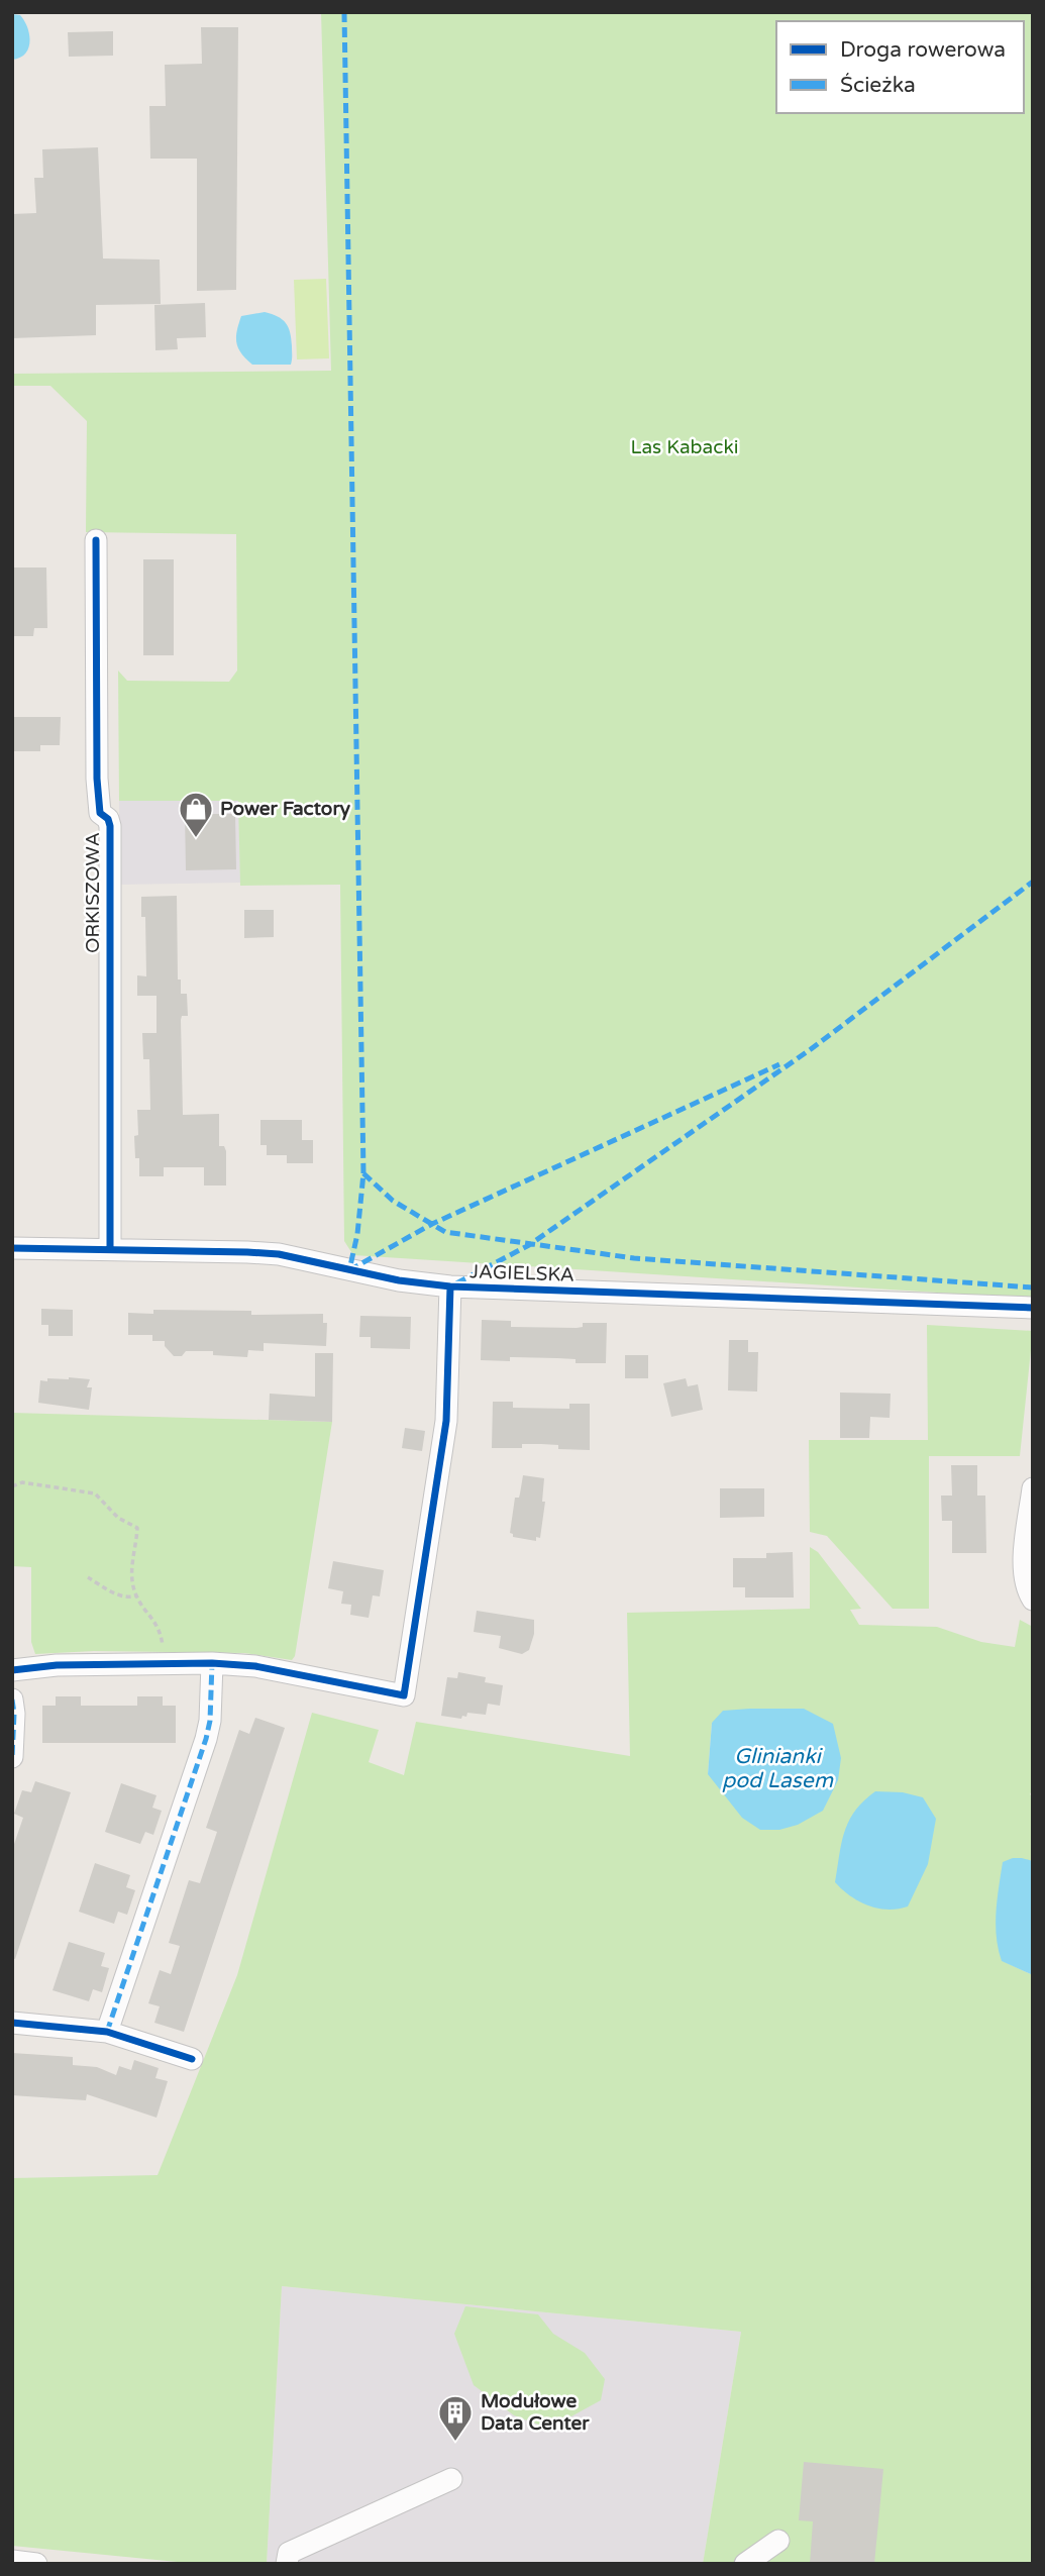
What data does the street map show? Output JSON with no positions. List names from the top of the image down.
{
  "streets": {
    "street": ["ORKISZOWA", "JAGIELSKA"]
  },
  "crossings": [
    ["ORKISZOWA", "JAGIELSKA"]
  ],
  "water": ["Glinianki pod Lasem"],
  "parks": ["Las Kabacki"],
  "places": {
    "shop": ["Power Factory"],
    "building": ["Modułowe Data Center"]
  },
  "legend": ["Droga rowerowa", "Ścieżka"]
}
